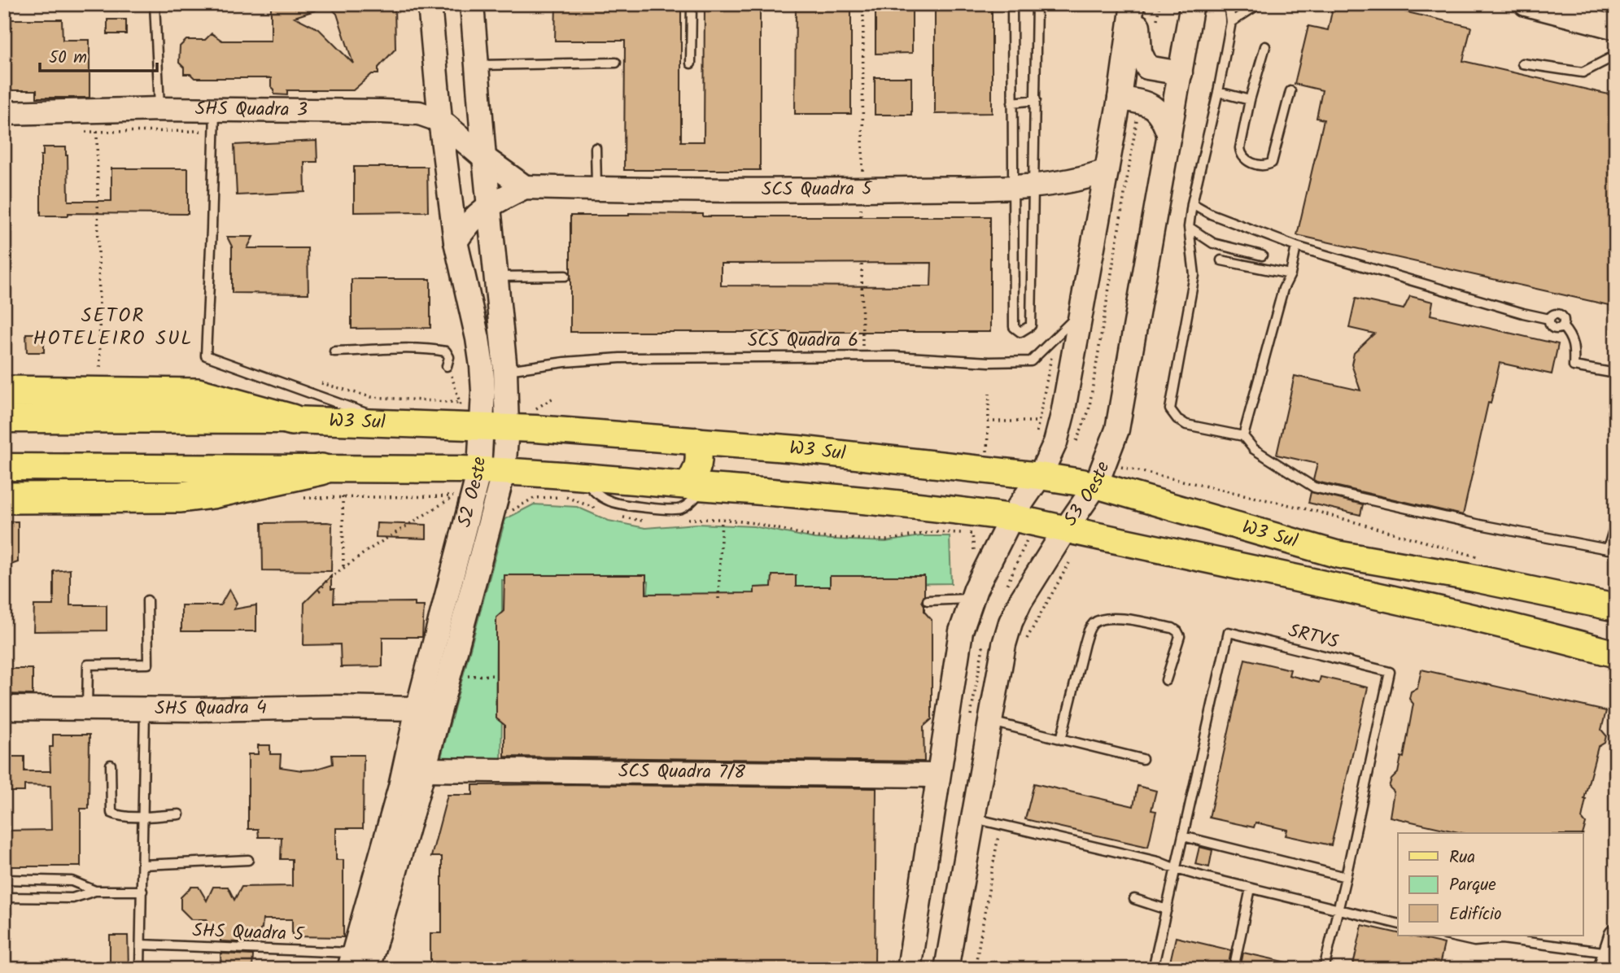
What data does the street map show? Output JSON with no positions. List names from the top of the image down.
{
  "streets": {
    "main road": [
      "SHS Quadra 3",
      "SCS Quadra 5",
      "W3 Sul",
      "S2 Oeste",
      "S3 Oeste",
      "SHS Quadra 4",
      "SCS Quadra 7/8"
    ],
    "lane": ["SCS Quadra 6", "SRTVS", "SHS Quadra 5"]
  },
  "crossings": [
    ["SHS Quadra 3", "S2 Oeste"],
    ["SCS Quadra 5", "S2 Oeste"],
    ["SCS Quadra 6", "S2 Oeste"],
    ["W3 Sul", "S2 Oeste"],
    ["W3 Sul", "S3 Oeste"],
    ["S2 Oeste", "SHS Quadra 4"],
    ["S2 Oeste", "SCS Quadra 7/8"],
    ["S2 Oeste", "SHS Quadra 5"]
  ],
  "districts": ["SETOR HOTELEIRO SUL"],
  "legend": ["Rua", "Parque", "Edifício"],
  "scale_bar": "50 m"
}
